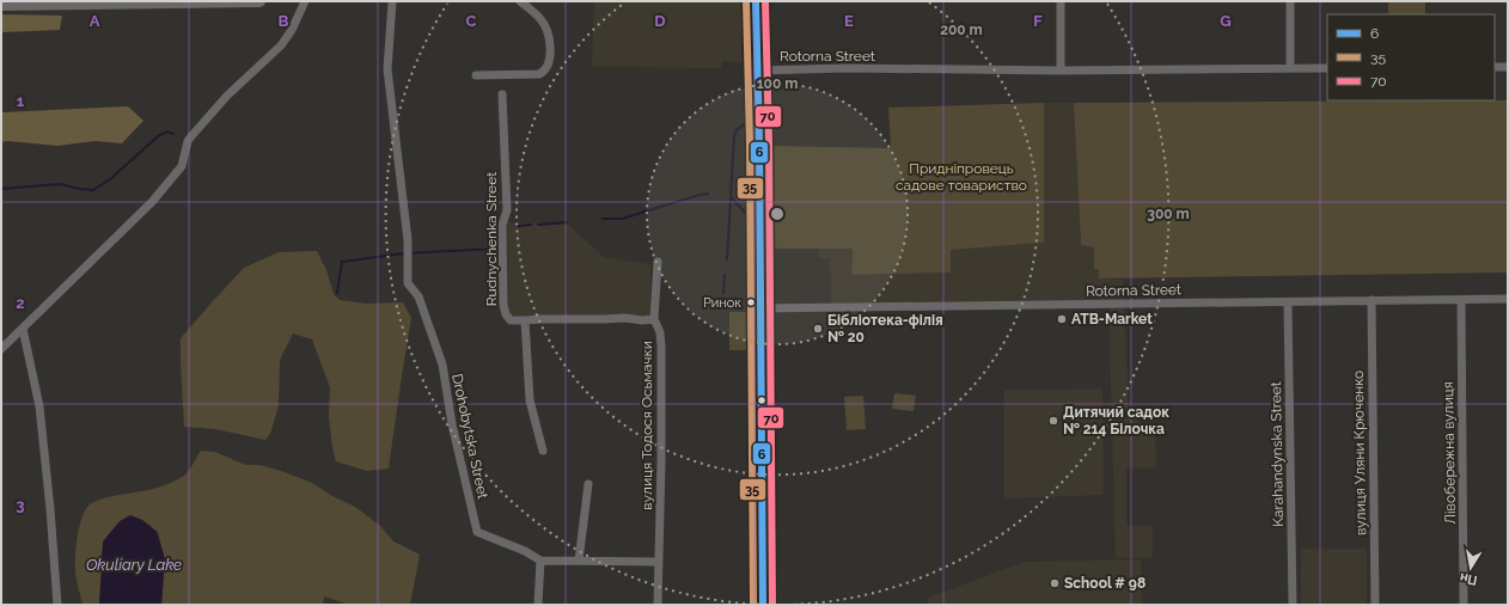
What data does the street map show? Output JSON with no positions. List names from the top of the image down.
{
  "streets": {
    "street": [
      "Rotorna Street",
      "Rudnychenka Street",
      "вулиця Тодося Осьмачки",
      "Drohobytska Street",
      "вулиця Уляни Крюченко",
      "Лівобережна вулиця",
      "Karahandynska Street"
    ]
  },
  "crossings": [
    ["Rotorna Street", "вулиця Уляни Крюченко"],
    ["Rotorna Street", "Лівобережна вулиця"],
    ["Rotorna Street", "Karahandynska Street"],
    ["Rudnychenka Street", "вулиця Тодося Осьмачки"]
  ],
  "water": ["Okuliary Lake"],
  "parks": ["Придніпровець садове товариство"],
  "places": [
    "Ринок",
    "ATB-Market",
    "Бібліотека-філія № 20",
    "Дитячий садок № 214 Білочка",
    "School # 98"
  ],
  "lines": ["transit line 6", "transit line 35", "transit line 70"],
  "legend": ["6", "35", "70"],
  "north": "bottom",
  "grid": {
    "columns": [
      "A",
      "B",
      "C",
      "D",
      "E",
      "F",
      "G"
    ],
    "rows": ["1", "2", "3"]
  },
  "rings": ["200 m", "100 m", "300 m"]
}
